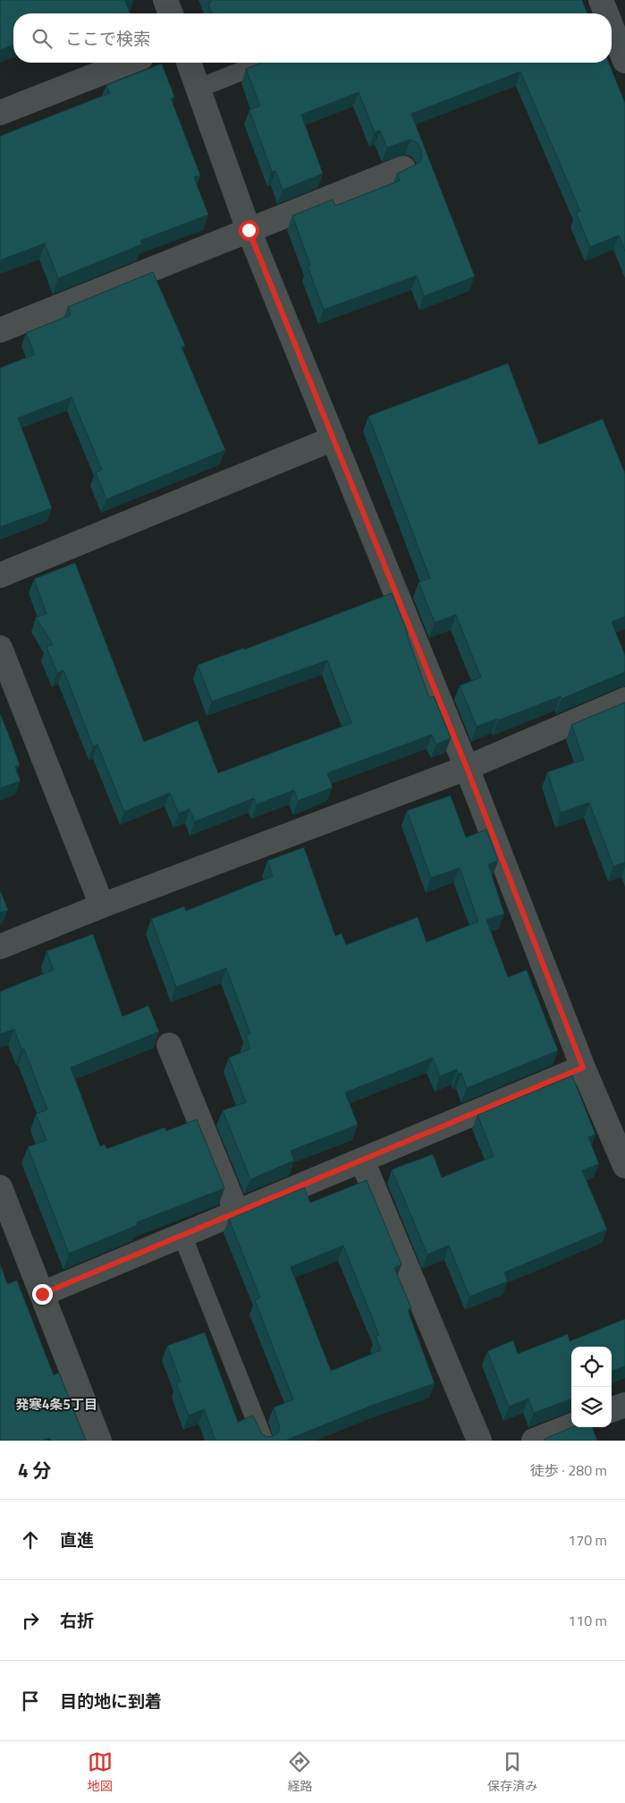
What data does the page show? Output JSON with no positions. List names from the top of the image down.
{
  "districts": ["発寒4条5丁目"],
  "page": {
    "search": "ここで検索",
    "heading": ["4 分", "徒歩 · 280 m"],
    "list": [
      ["直進", "170 m"],
      ["右折", "110 m"],
      "目的地に到着"
    ],
    "nav": ["地図", "経路", "保存済み"]
  }
}
